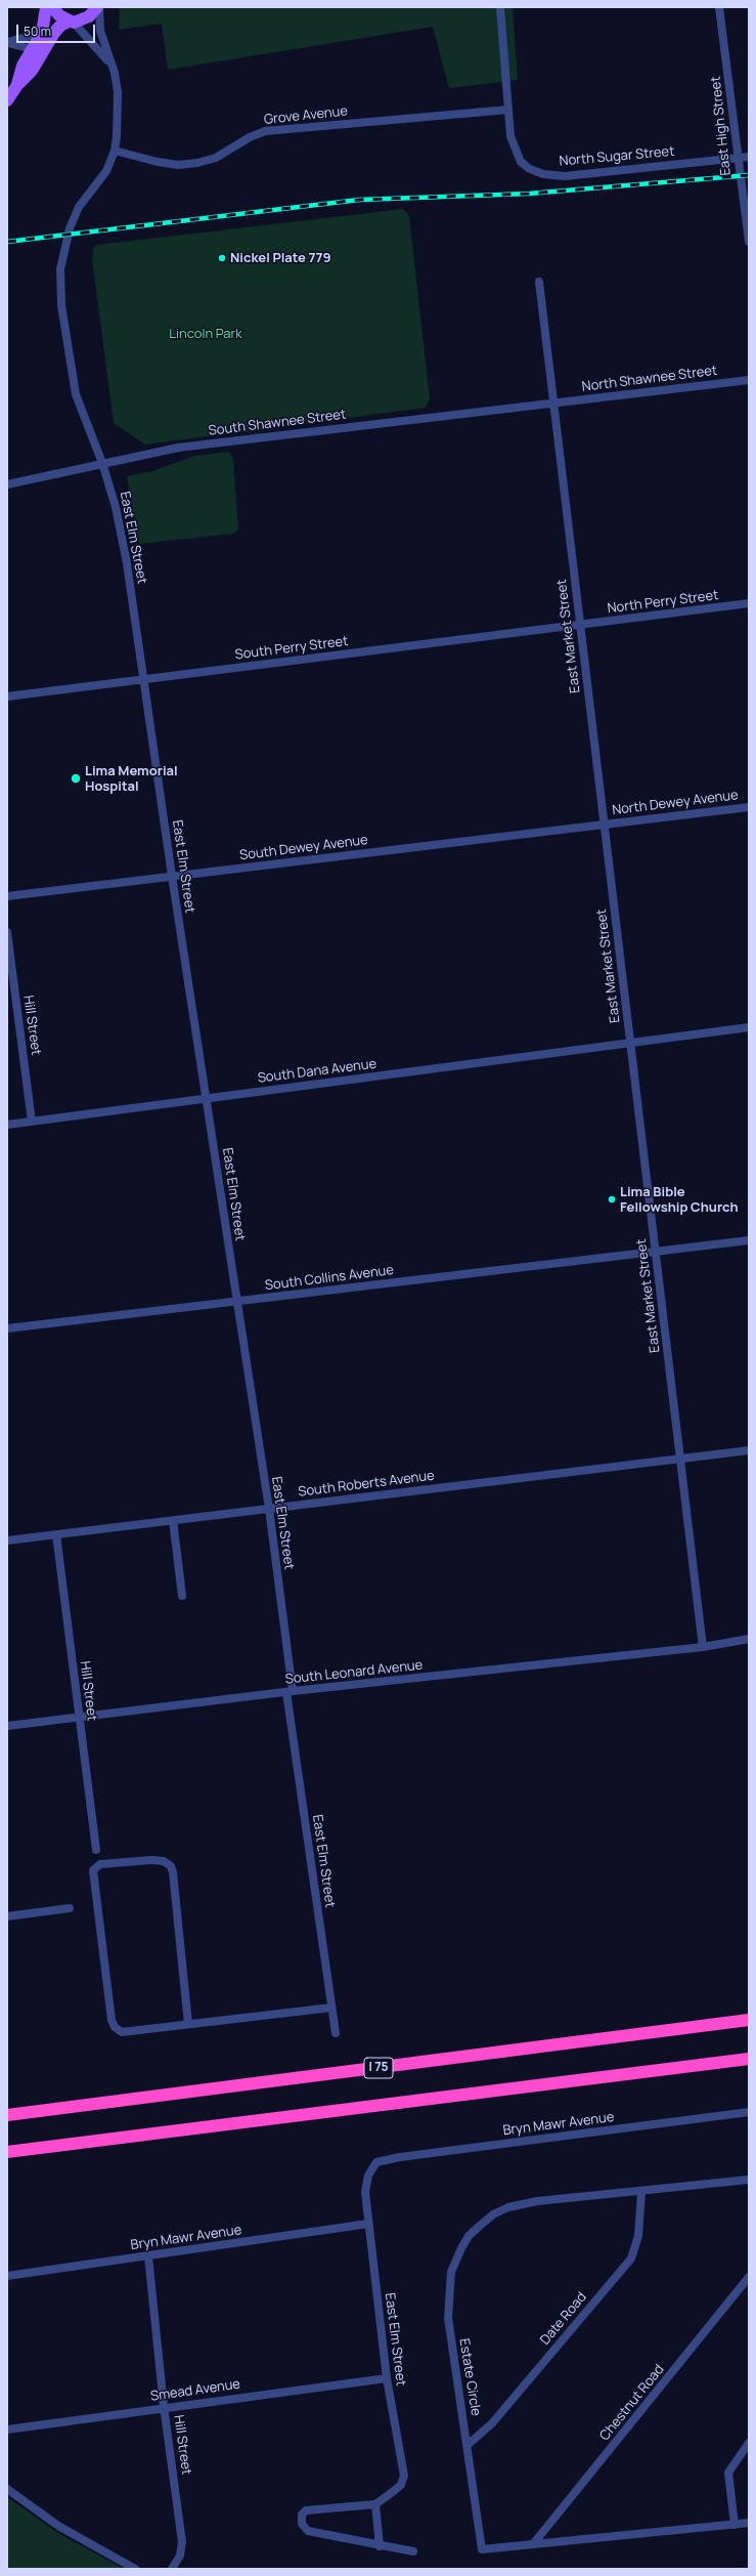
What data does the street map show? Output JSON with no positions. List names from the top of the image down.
{
  "streets": {
    "highway": ["I 75"],
    "street": [
      "Grove Avenue",
      "East High Street",
      "North Sugar Street",
      "North Shawnee Street",
      "South Shawnee Street",
      "East Elm Street",
      "North Perry Street",
      "East Market Street",
      "South Perry Street",
      "North Dewey Avenue",
      "South Dewey Avenue",
      "Hill Street",
      "South Dana Avenue",
      "South Collins Avenue",
      "South Roberts Avenue",
      "South Leonard Avenue",
      "Bryn Mawr Avenue",
      "Date Road",
      "Estate Circle",
      "Smead Avenue",
      "Chestnut Road"
    ]
  },
  "crossings": [
    ["Grove Avenue", "North Sugar Street"],
    ["Grove Avenue", "East Elm Street"],
    ["East High Street", "North Sugar Street"],
    ["North Shawnee Street", "South Shawnee Street"],
    ["North Shawnee Street", "East Market Street"],
    ["South Shawnee Street", "East Elm Street"],
    ["South Shawnee Street", "East Market Street"],
    ["East Elm Street", "South Perry Street"],
    ["East Elm Street", "South Dewey Avenue"],
    ["East Elm Street", "South Dana Avenue"],
    ["East Elm Street", "South Collins Avenue"],
    ["East Elm Street", "South Roberts Avenue"],
    ["East Elm Street", "South Leonard Avenue"],
    ["East Elm Street", "Bryn Mawr Avenue"],
    ["East Elm Street", "Smead Avenue"],
    ["North Perry Street", "East Market Street"],
    ["North Perry Street", "South Perry Street"],
    ["East Market Street", "South Perry Street"],
    ["East Market Street", "North Dewey Avenue"],
    ["East Market Street", "South Dewey Avenue"],
    ["East Market Street", "South Dana Avenue"],
    ["East Market Street", "South Collins Avenue"],
    ["East Market Street", "South Roberts Avenue"],
    ["East Market Street", "South Leonard Avenue"],
    ["North Dewey Avenue", "South Dewey Avenue"],
    ["Hill Street", "South Dana Avenue"],
    ["Hill Street", "South Roberts Avenue"],
    ["Hill Street", "South Leonard Avenue"],
    ["Hill Street", "Bryn Mawr Avenue"],
    ["Hill Street", "Smead Avenue"],
    ["Date Road", "Estate Circle"],
    ["Estate Circle", "Chestnut Road"]
  ],
  "parks": ["Lincoln Park"],
  "places": ["Nickel Plate 779", "Lima Memorial Hospital", "Lima Bible Fellowship Church"],
  "scale_bar": "50 m"
}
